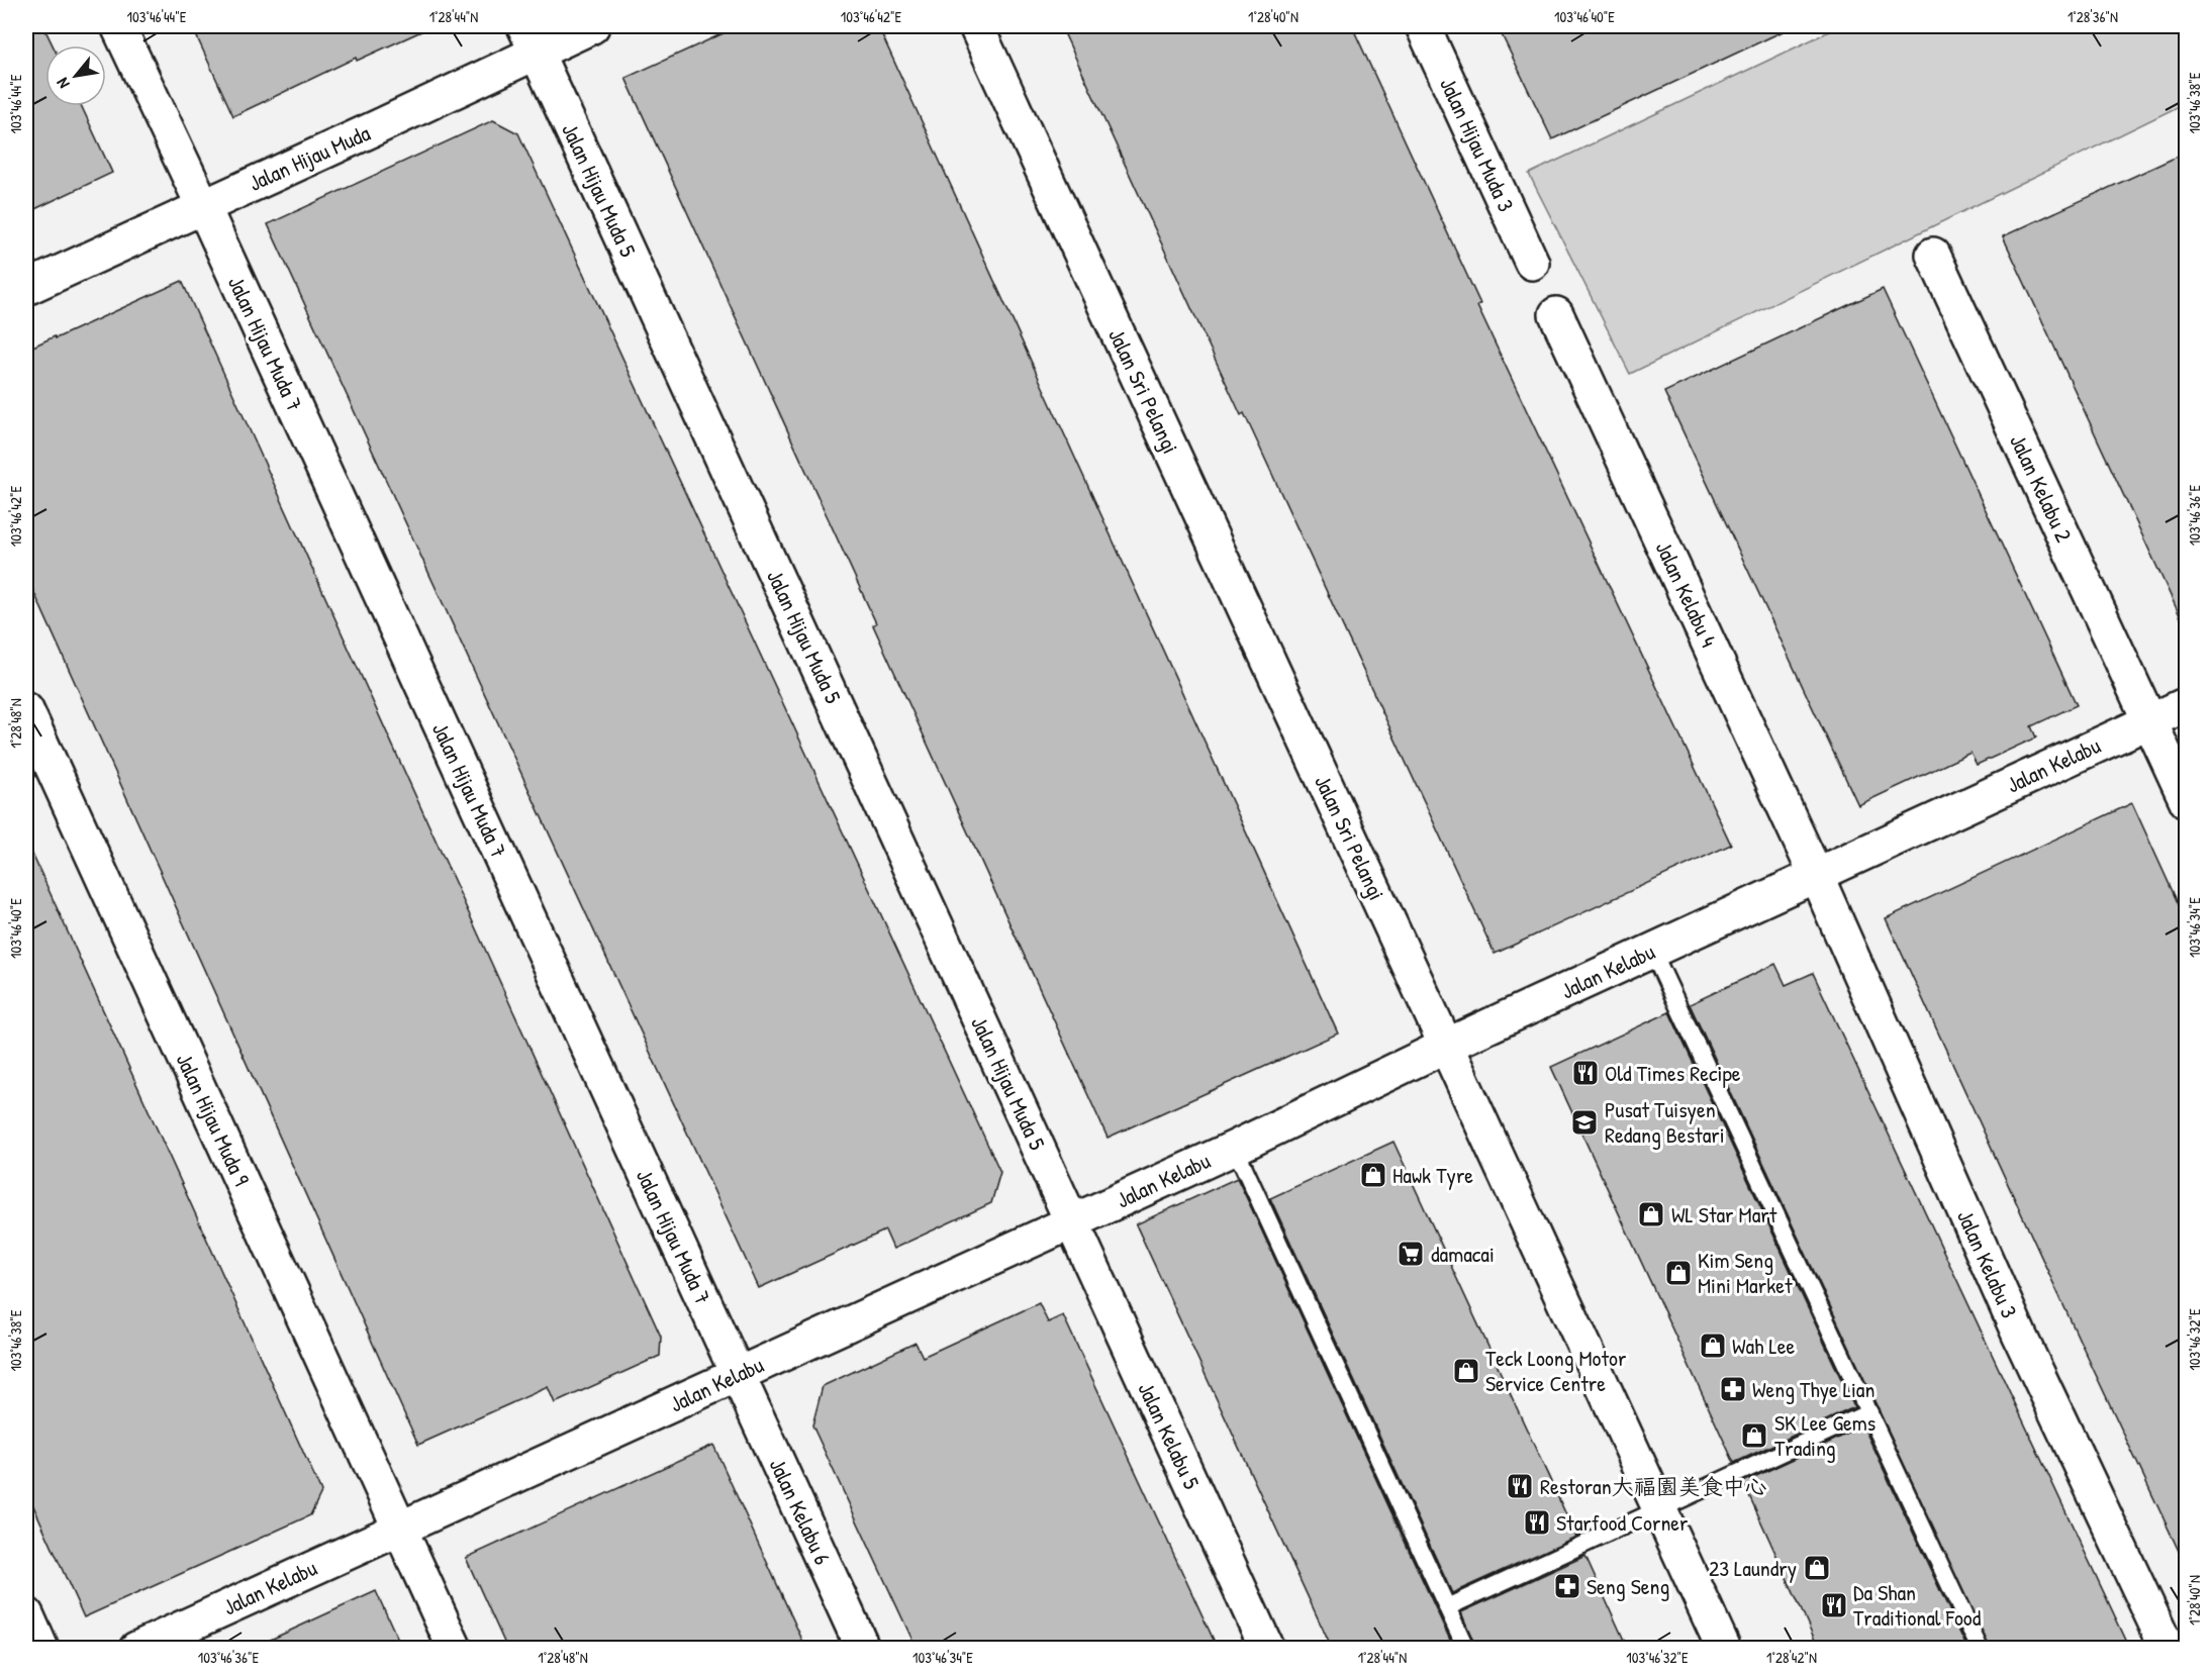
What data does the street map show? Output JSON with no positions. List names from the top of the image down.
{
  "streets": {
    "street": [
      "Jalan Hijau Muda 3",
      "Jalan Hijau Muda",
      "Jalan Hijau Muda 5",
      "Jalan Hijau Muda 7",
      "Jalan Sri Pelangi",
      "Jalan Kelabu 2",
      "Jalan Kelabu 4",
      "Jalan Kelabu",
      "Jalan Hijau Muda 9",
      "Jalan Kelabu 3",
      "Jalan Kelabu 5",
      "Jalan Kelabu 6"
    ]
  },
  "crossings": [
    ["Jalan Hijau Muda", "Jalan Hijau Muda 5"],
    ["Jalan Hijau Muda", "Jalan Hijau Muda 7"],
    ["Jalan Hijau Muda 5", "Jalan Kelabu"],
    ["Jalan Hijau Muda 5", "Jalan Kelabu 5"],
    ["Jalan Hijau Muda 7", "Jalan Kelabu"],
    ["Jalan Hijau Muda 7", "Jalan Kelabu 6"],
    ["Jalan Sri Pelangi", "Jalan Kelabu"],
    ["Jalan Kelabu 2", "Jalan Kelabu"],
    ["Jalan Kelabu 4", "Jalan Kelabu"],
    ["Jalan Kelabu 4", "Jalan Kelabu 3"],
    ["Jalan Kelabu", "Jalan Hijau Muda 9"],
    ["Jalan Kelabu", "Jalan Kelabu 3"],
    ["Jalan Kelabu", "Jalan Kelabu 5"],
    ["Jalan Kelabu", "Jalan Kelabu 6"]
  ],
  "places": {
    "restaurant": [
      "Old Times Recipe",
      "Restoran大福園美食中心",
      "Starfood Corner",
      "Da Shan Traditional Food"
    ],
    "school or university": ["Pusat Tuisyen Redang Bestari"],
    "shop": [
      "Hawk Tyre",
      "WL Star Mart",
      "Kim Seng Mini Market",
      "Wah Lee",
      "Teck Loong Motor Service Centre",
      "SK Lee Gems Trading",
      "23 Laundry"
    ],
    "supermarket": ["damacai"],
    "pharmacy": ["Weng Thye Lian", "Seng Seng"]
  },
  "north": "bottom left",
  "coordinates": [
    "103°46'44\"E",
    "1°28'44\"N",
    "103°46'42\"E",
    "1°28'40\"N",
    "103°46'40\"E",
    "1°28'36\"N",
    "103°46'38\"E",
    "103°46'36\"E",
    "1°28'48\"N",
    "103°46'34\"E",
    "103°46'32\"E",
    "1°28'42\"N"
  ]
}
